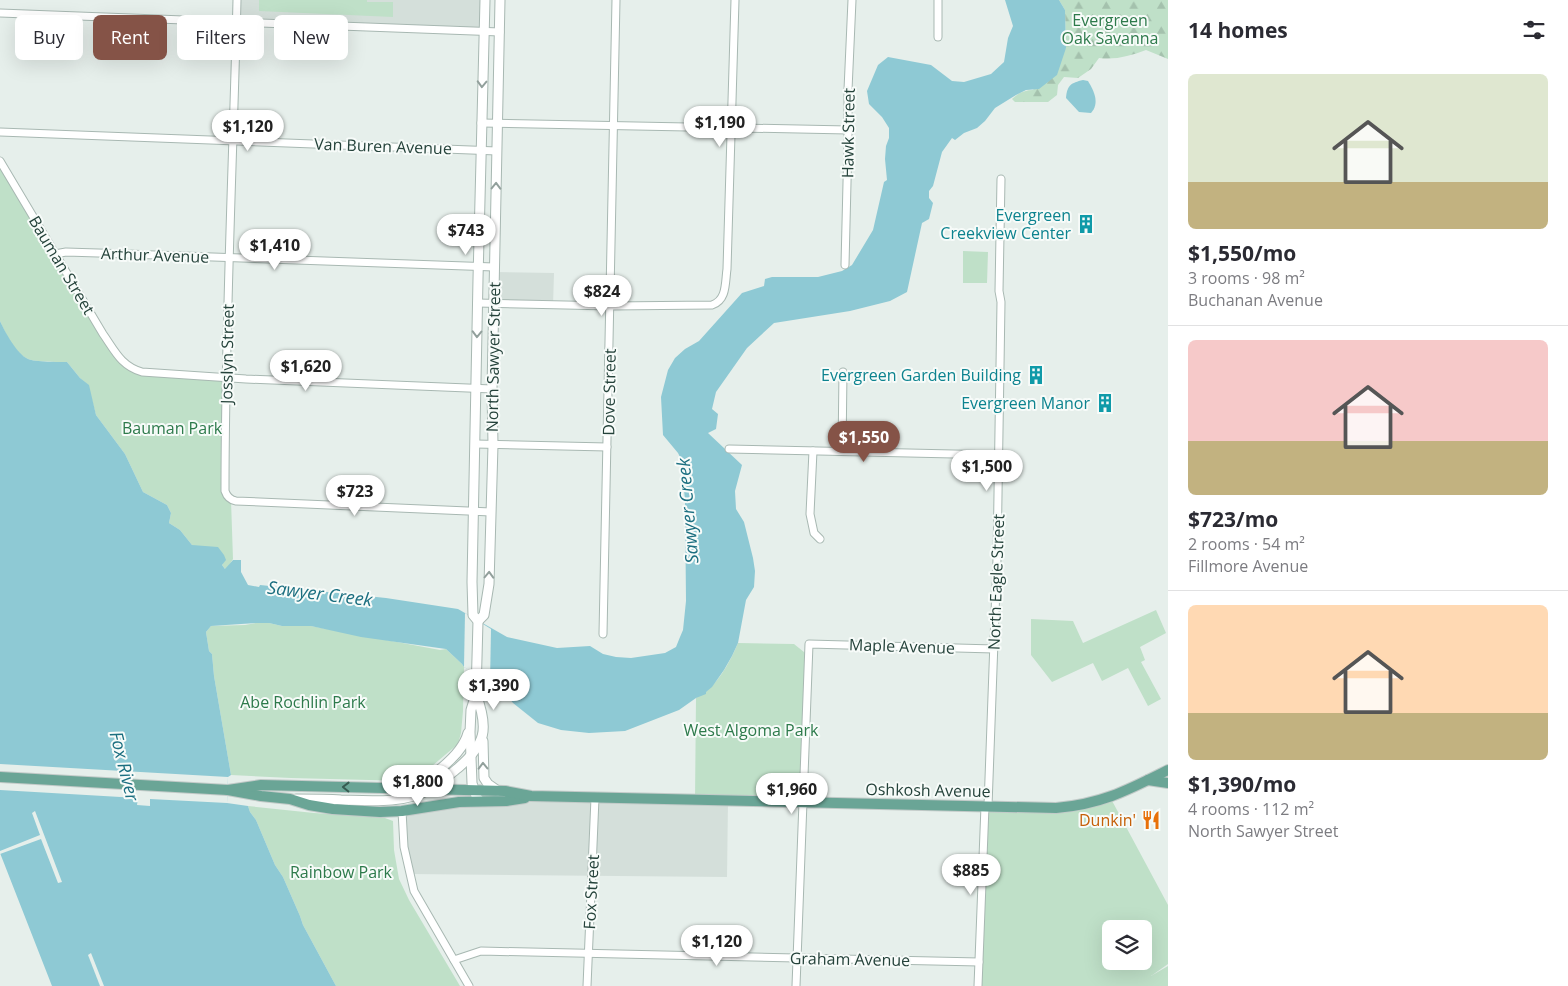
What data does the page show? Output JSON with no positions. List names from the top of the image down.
{
  "streets": {
    "main road": ["Oshkosh Avenue"],
    "street": [
      "Hawk Street",
      "Van Buren Avenue",
      "Arthur Avenue",
      "Bauman Street",
      "Josslyn Street",
      "North Sawyer Street",
      "Dove Street",
      "North Eagle Street",
      "Maple Avenue",
      "Fox Street",
      "Graham Avenue"
    ]
  },
  "crossings": [
    ["Van Buren Avenue", "Josslyn Street"],
    ["Van Buren Avenue", "North Sawyer Street"],
    ["Arthur Avenue", "Bauman Street"],
    ["Arthur Avenue", "Josslyn Street"],
    ["Arthur Avenue", "North Sawyer Street"],
    ["Bauman Street", "Josslyn Street"],
    ["Josslyn Street", "North Sawyer Street"],
    ["North Sawyer Street", "Oshkosh Avenue"],
    ["North Eagle Street", "Maple Avenue"],
    ["North Eagle Street", "Oshkosh Avenue"],
    ["North Eagle Street", "Graham Avenue"],
    ["Maple Avenue", "Oshkosh Avenue"],
    ["Oshkosh Avenue", "Fox Street"],
    ["Fox Street", "Graham Avenue"]
  ],
  "water": ["Sawyer Creek", "Fox River"],
  "parks": [
    "Evergreen Oak Savanna",
    "Bauman Park",
    "Abe Rochlin Park",
    "West Algoma Park",
    "Rainbow Park"
  ],
  "places": {
    "building": ["Evergreen Creekview Center", "Evergreen Garden Building", "Evergreen Manor"],
    "restaurant": ["Dunkin'"]
  },
  "page": {
    "heading": "14 homes",
    "chip": [
      "Buy",
      "Rent",
      "Filters",
      "New"
    ],
    "list": [
      {
        "name": "$1,550/mo",
        "note": "3 rooms · 98 m² · Buchanan Avenue"
      },
      {
        "name": "$723/mo",
        "note": "2 rooms · 54 m² · Fillmore Avenue"
      },
      {
        "name": "$1,390/mo",
        "note": "4 rooms · 112 m² · North Sawyer Street"
      }
    ],
    "price": [
      "$1,190",
      "$1,120",
      "$743",
      "$1,410",
      "$824",
      "$1,620",
      "$1,550",
      "$1,500",
      "$723",
      "$1,390",
      "$1,800",
      "$1,960",
      "$885",
      "$1,120"
    ]
  }
}
